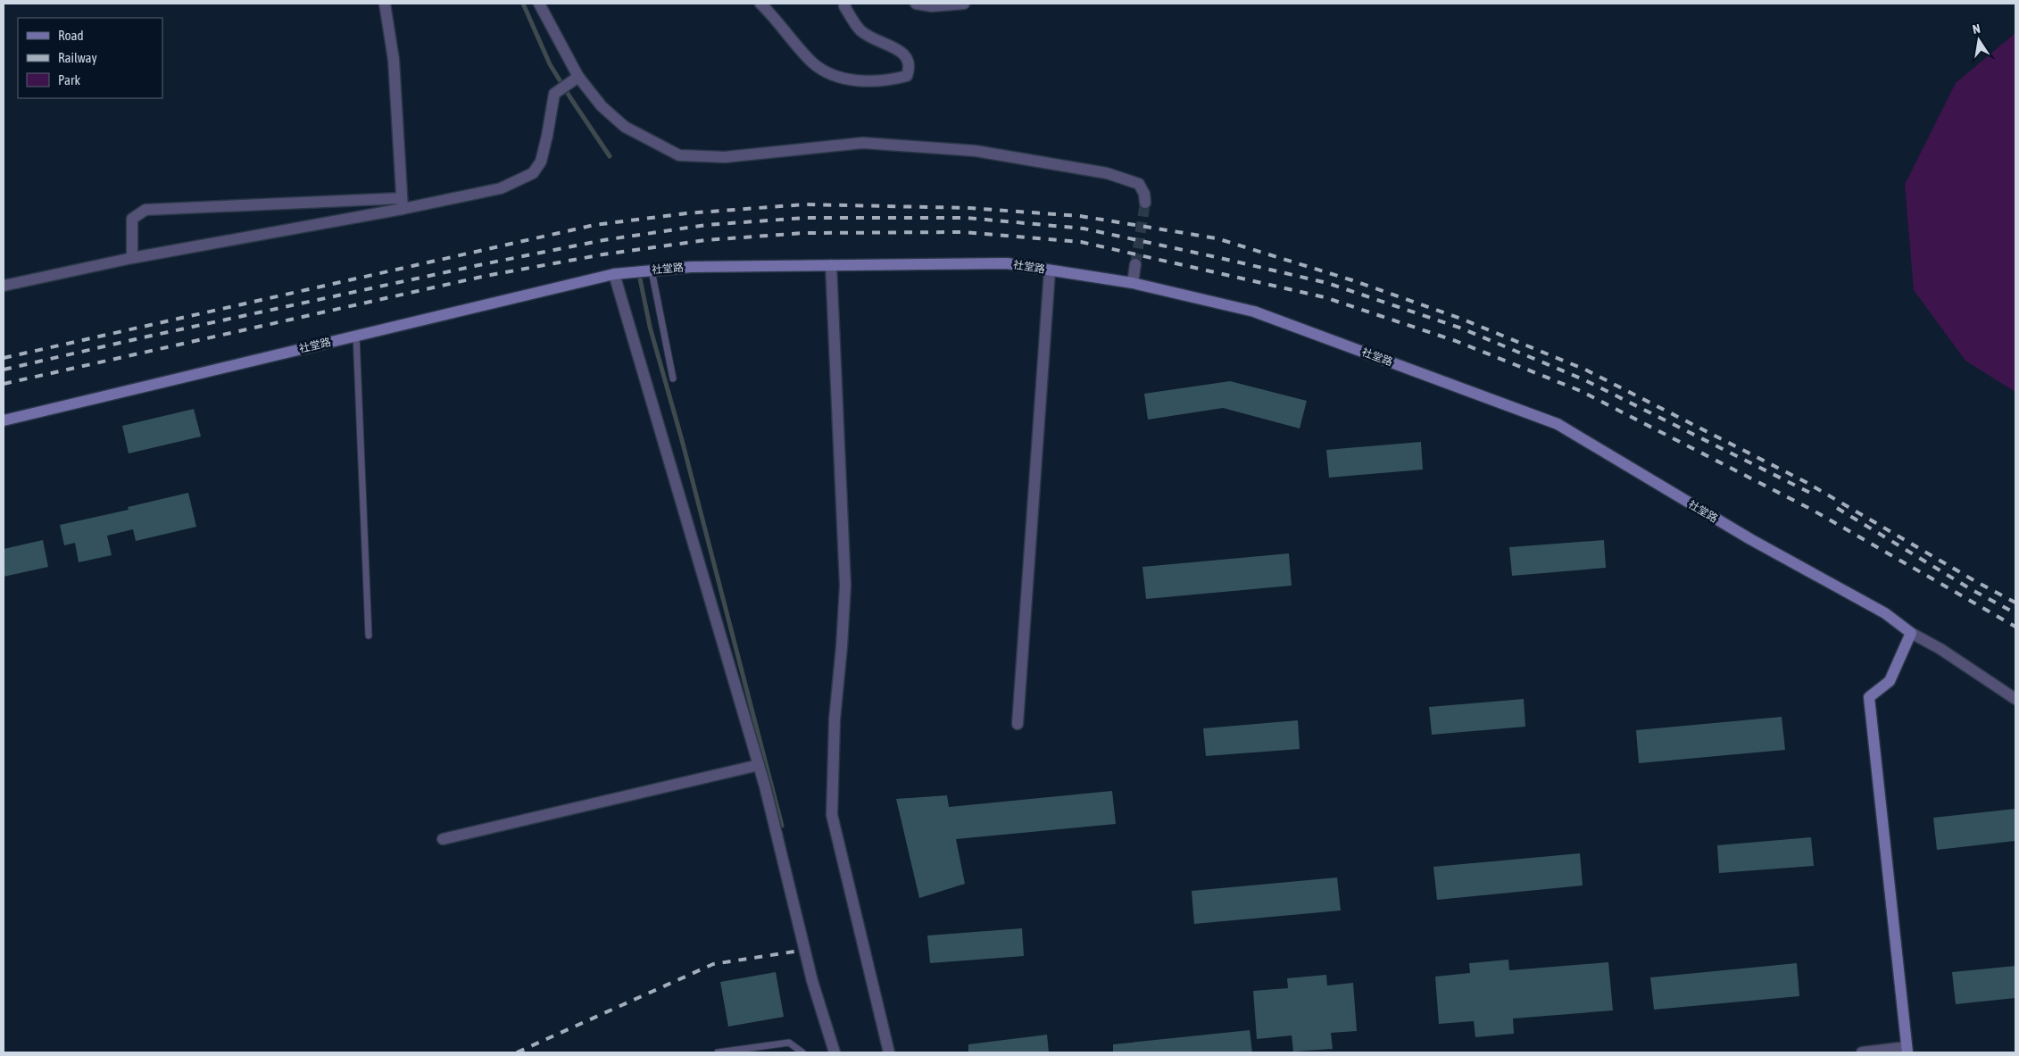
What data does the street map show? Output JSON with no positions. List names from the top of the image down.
{
  "streets": {
    "street": ["社堂路"]
  },
  "legend": ["Road", "Railway", "Park"],
  "north": "top"
}
